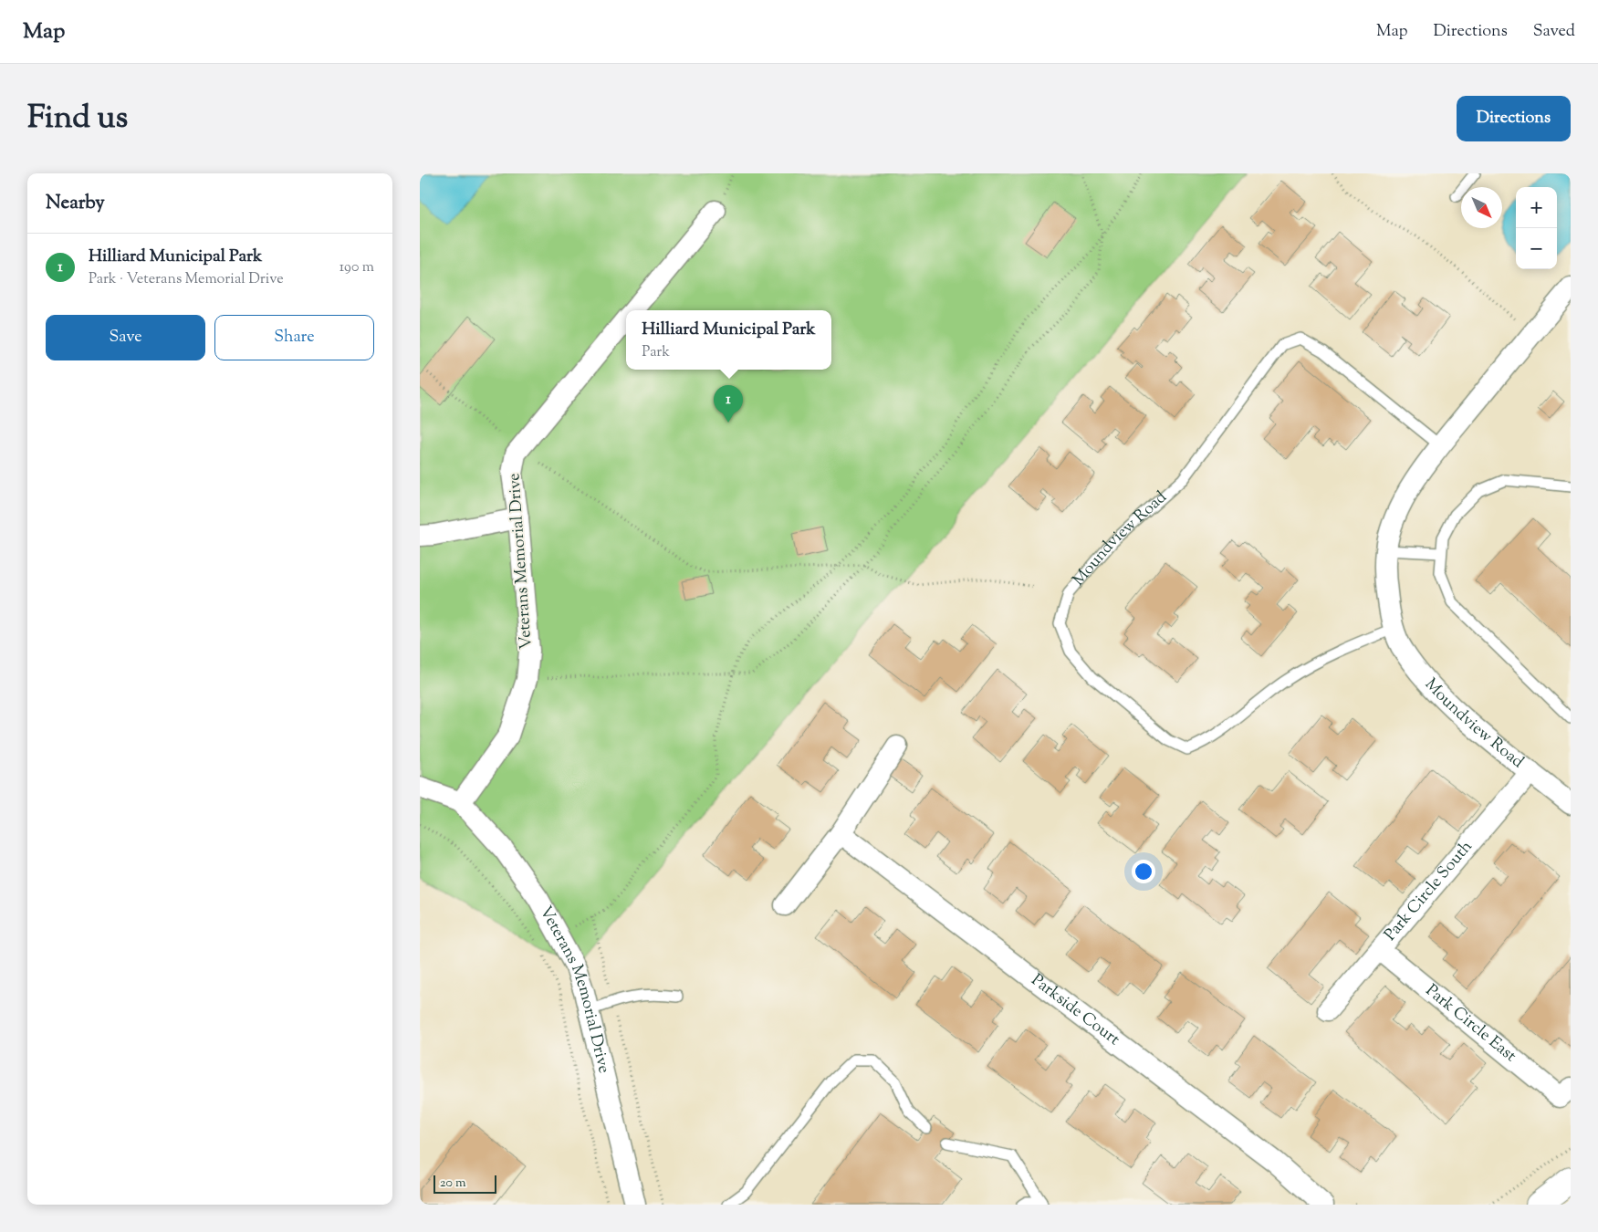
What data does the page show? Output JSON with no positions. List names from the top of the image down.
{
  "streets": {
    "street": [
      "Moundview Road",
      "Veterans Memorial Drive",
      "Park Circle South",
      "Parkside Court",
      "Park Circle East"
    ]
  },
  "crossings": [
    ["Moundview Road", "Park Circle South"],
    ["Park Circle South", "Park Circle East"]
  ],
  "scale_bar": "20 m",
  "north": "bottom right",
  "page": {
    "header": "Map",
    "nav": ["Map", "Directions", "Saved"],
    "title": "Find us",
    "buttons": [
      "Directions",
      ["Save", "Share"]
    ],
    "heading": "Nearby",
    "map_buttons": ["+", "−"],
    "list": [
      {
        "mark": "1",
        "name": "Hilliard Municipal Park",
        "note": "Park · Veterans Memorial Drive",
        "value": "190 m"
      }
    ],
    "popup": ["Hilliard Municipal Park", "Park"],
    "pins": "1",
    "scale": "20 m"
  }
}
